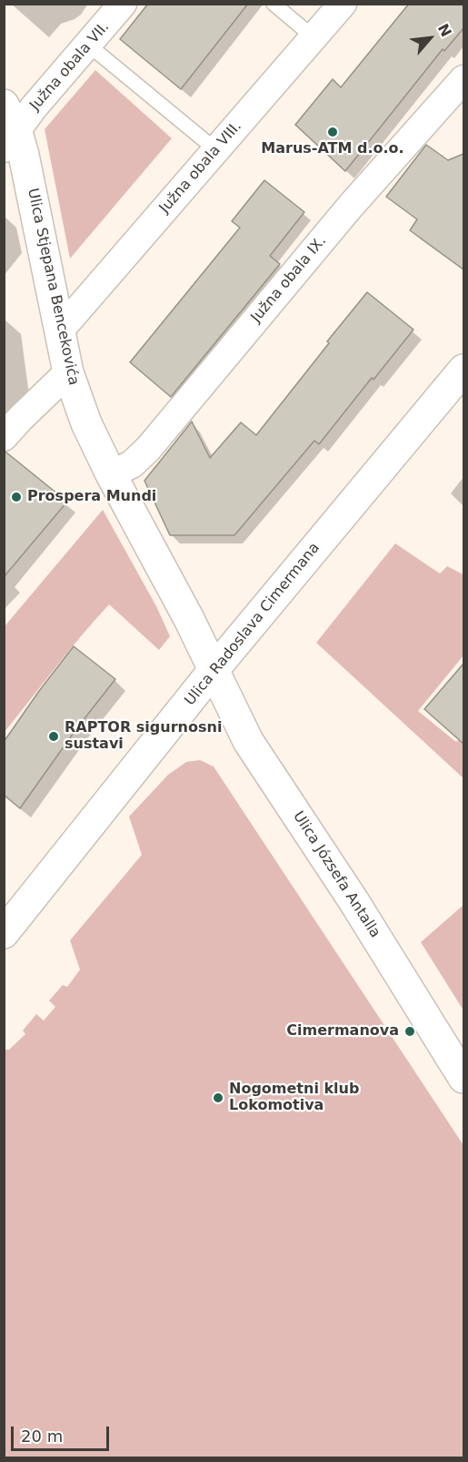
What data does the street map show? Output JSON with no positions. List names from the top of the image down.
{
  "streets": {
    "street": [
      "Južna obala VII.",
      "Južna obala VIII.",
      "Južna obala IX.",
      "Ulica Stjepana Bencekovića",
      "Ulica Radoslava Cimermana",
      "Ulica Józsefa Antalla"
    ]
  },
  "crossings": [
    ["Južna obala VII.", "Ulica Stjepana Bencekovića"],
    ["Južna obala VIII.", "Ulica Stjepana Bencekovića"],
    ["Južna obala IX.", "Ulica Stjepana Bencekovića"],
    ["Ulica Stjepana Bencekovića", "Ulica Radoslava Cimermana"],
    ["Ulica Stjepana Bencekovića", "Ulica Józsefa Antalla"],
    ["Ulica Radoslava Cimermana", "Ulica Józsefa Antalla"]
  ],
  "places": [
    "Marus-ATM d.o.o.",
    "Prospera Mundi",
    "RAPTOR sigurnosni sustavi",
    "Cimermanova",
    "Nogometni klub Lokomotiva"
  ],
  "scale_bar": "20 m",
  "north": "top right"
}
